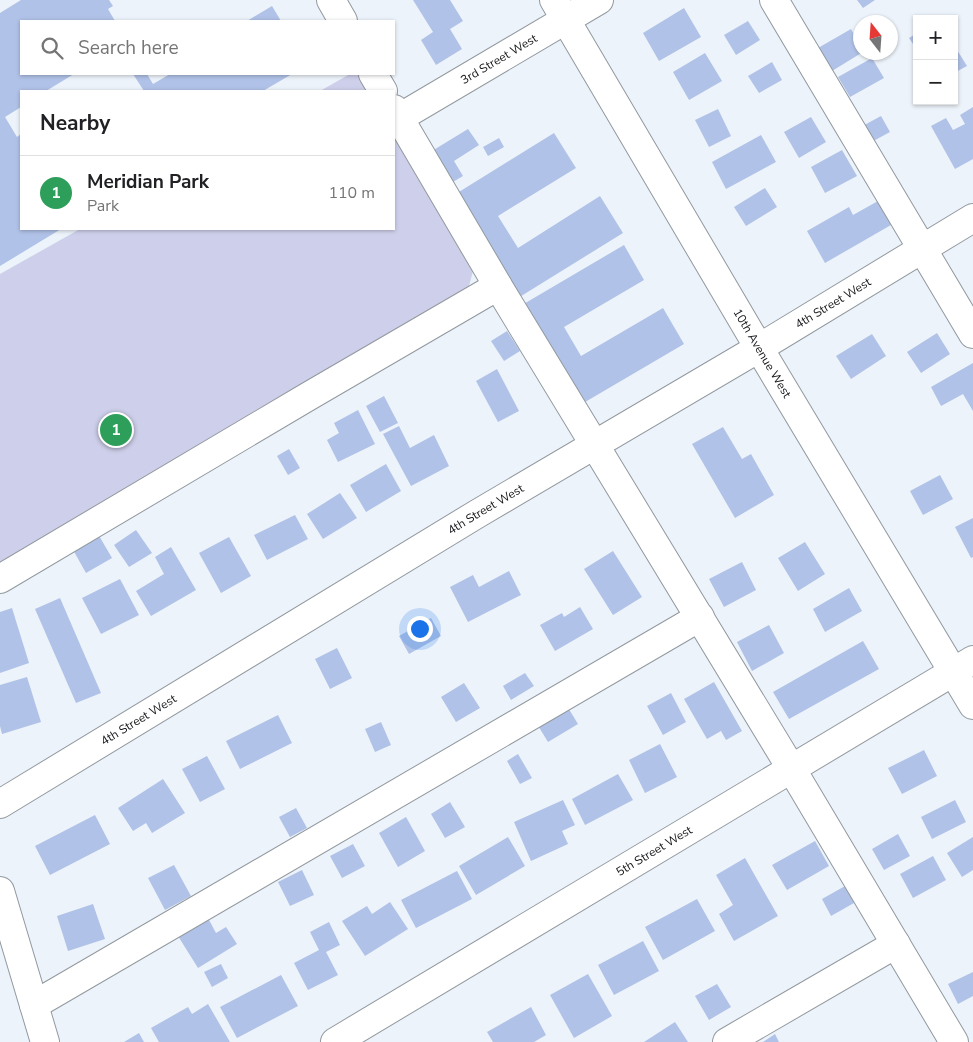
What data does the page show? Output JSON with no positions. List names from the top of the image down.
{
  "streets": {
    "street": [
      "3rd Street West",
      "4th Street West",
      "10th Avenue West",
      "5th Street West"
    ]
  },
  "crossings": [
    ["3rd Street West", "10th Avenue West"],
    ["4th Street West", "10th Avenue West"],
    ["10th Avenue West", "5th Street West"]
  ],
  "north": "top",
  "page": {
    "map_buttons": ["+", "−"],
    "search": "Search here",
    "heading": "Nearby",
    "list": [
      {
        "mark": "1",
        "name": "Meridian Park",
        "note": "Park",
        "value": "110 m"
      }
    ],
    "pins": "1"
  }
}
